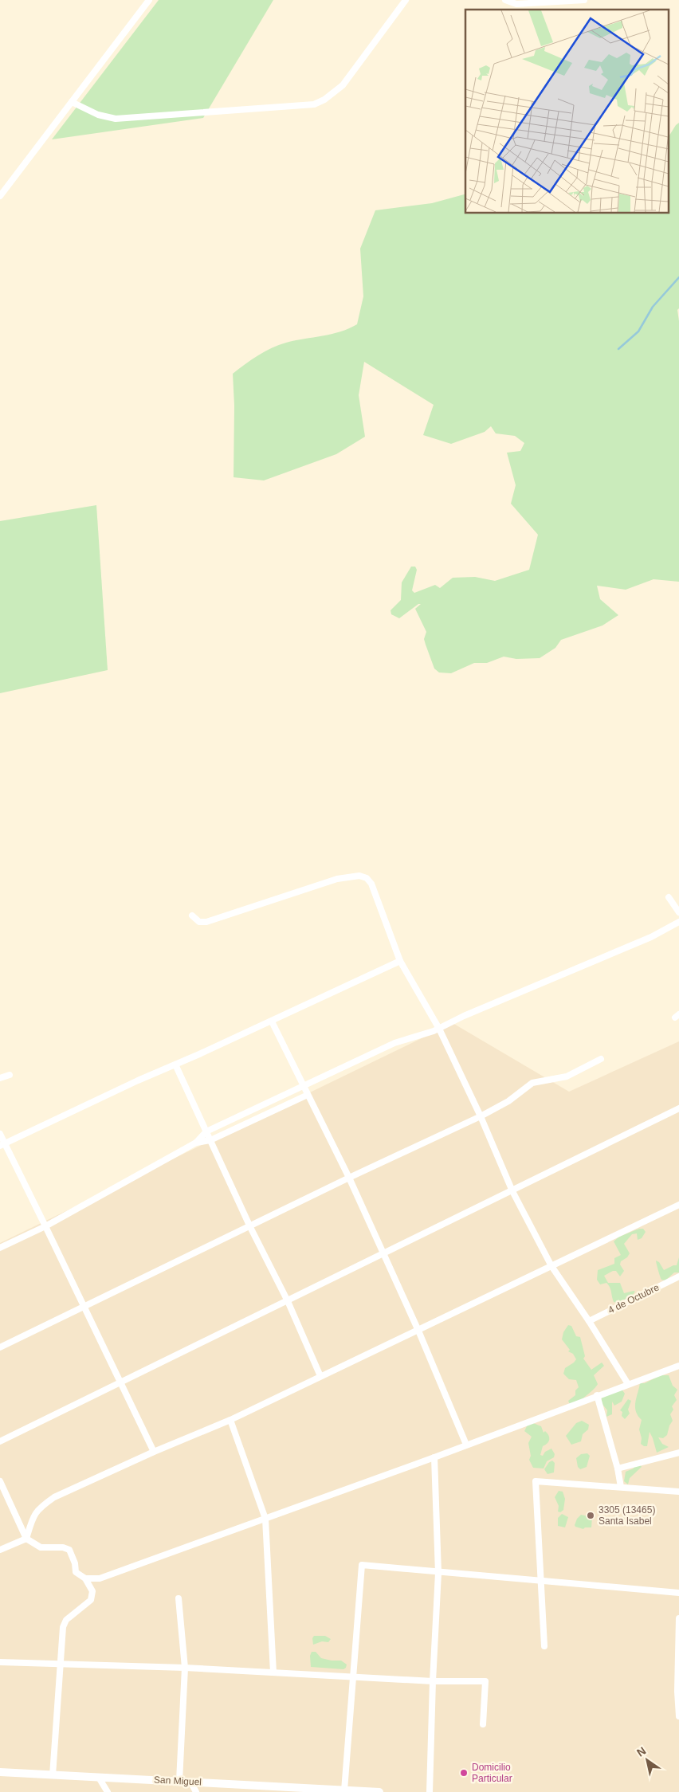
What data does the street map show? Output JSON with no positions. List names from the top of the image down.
{
  "streets": {
    "street": ["4 de Octubre", "San Miguel"]
  },
  "places": ["3305 (13465) Santa Isabel", "Domicilio Particular"],
  "north": "top left"
}
